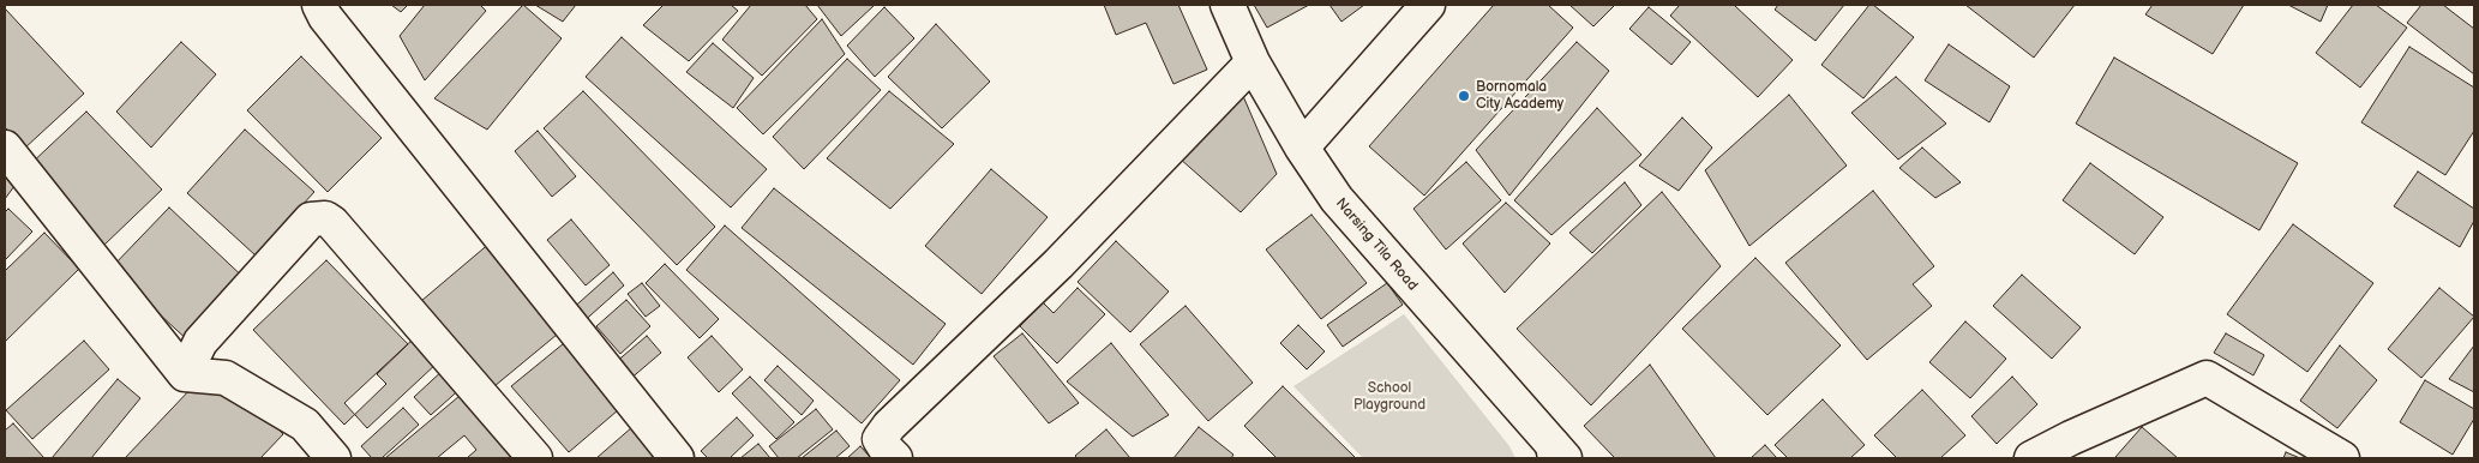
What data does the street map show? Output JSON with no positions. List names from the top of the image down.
{
  "streets": {
    "street": ["Narsing Tila Road"]
  },
  "parks": ["School Playground"],
  "places": ["Bornomala City Academy"]
}
